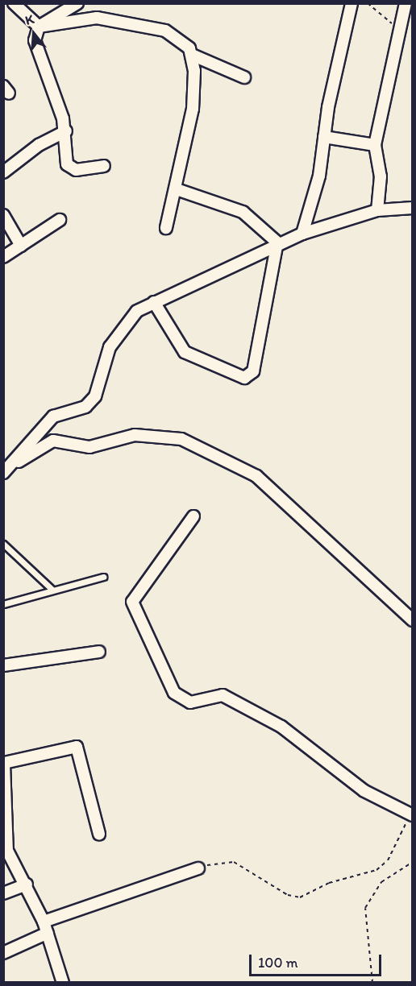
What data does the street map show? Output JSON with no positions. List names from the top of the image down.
{
  "scale_bar": "100 m",
  "north": "top"
}
